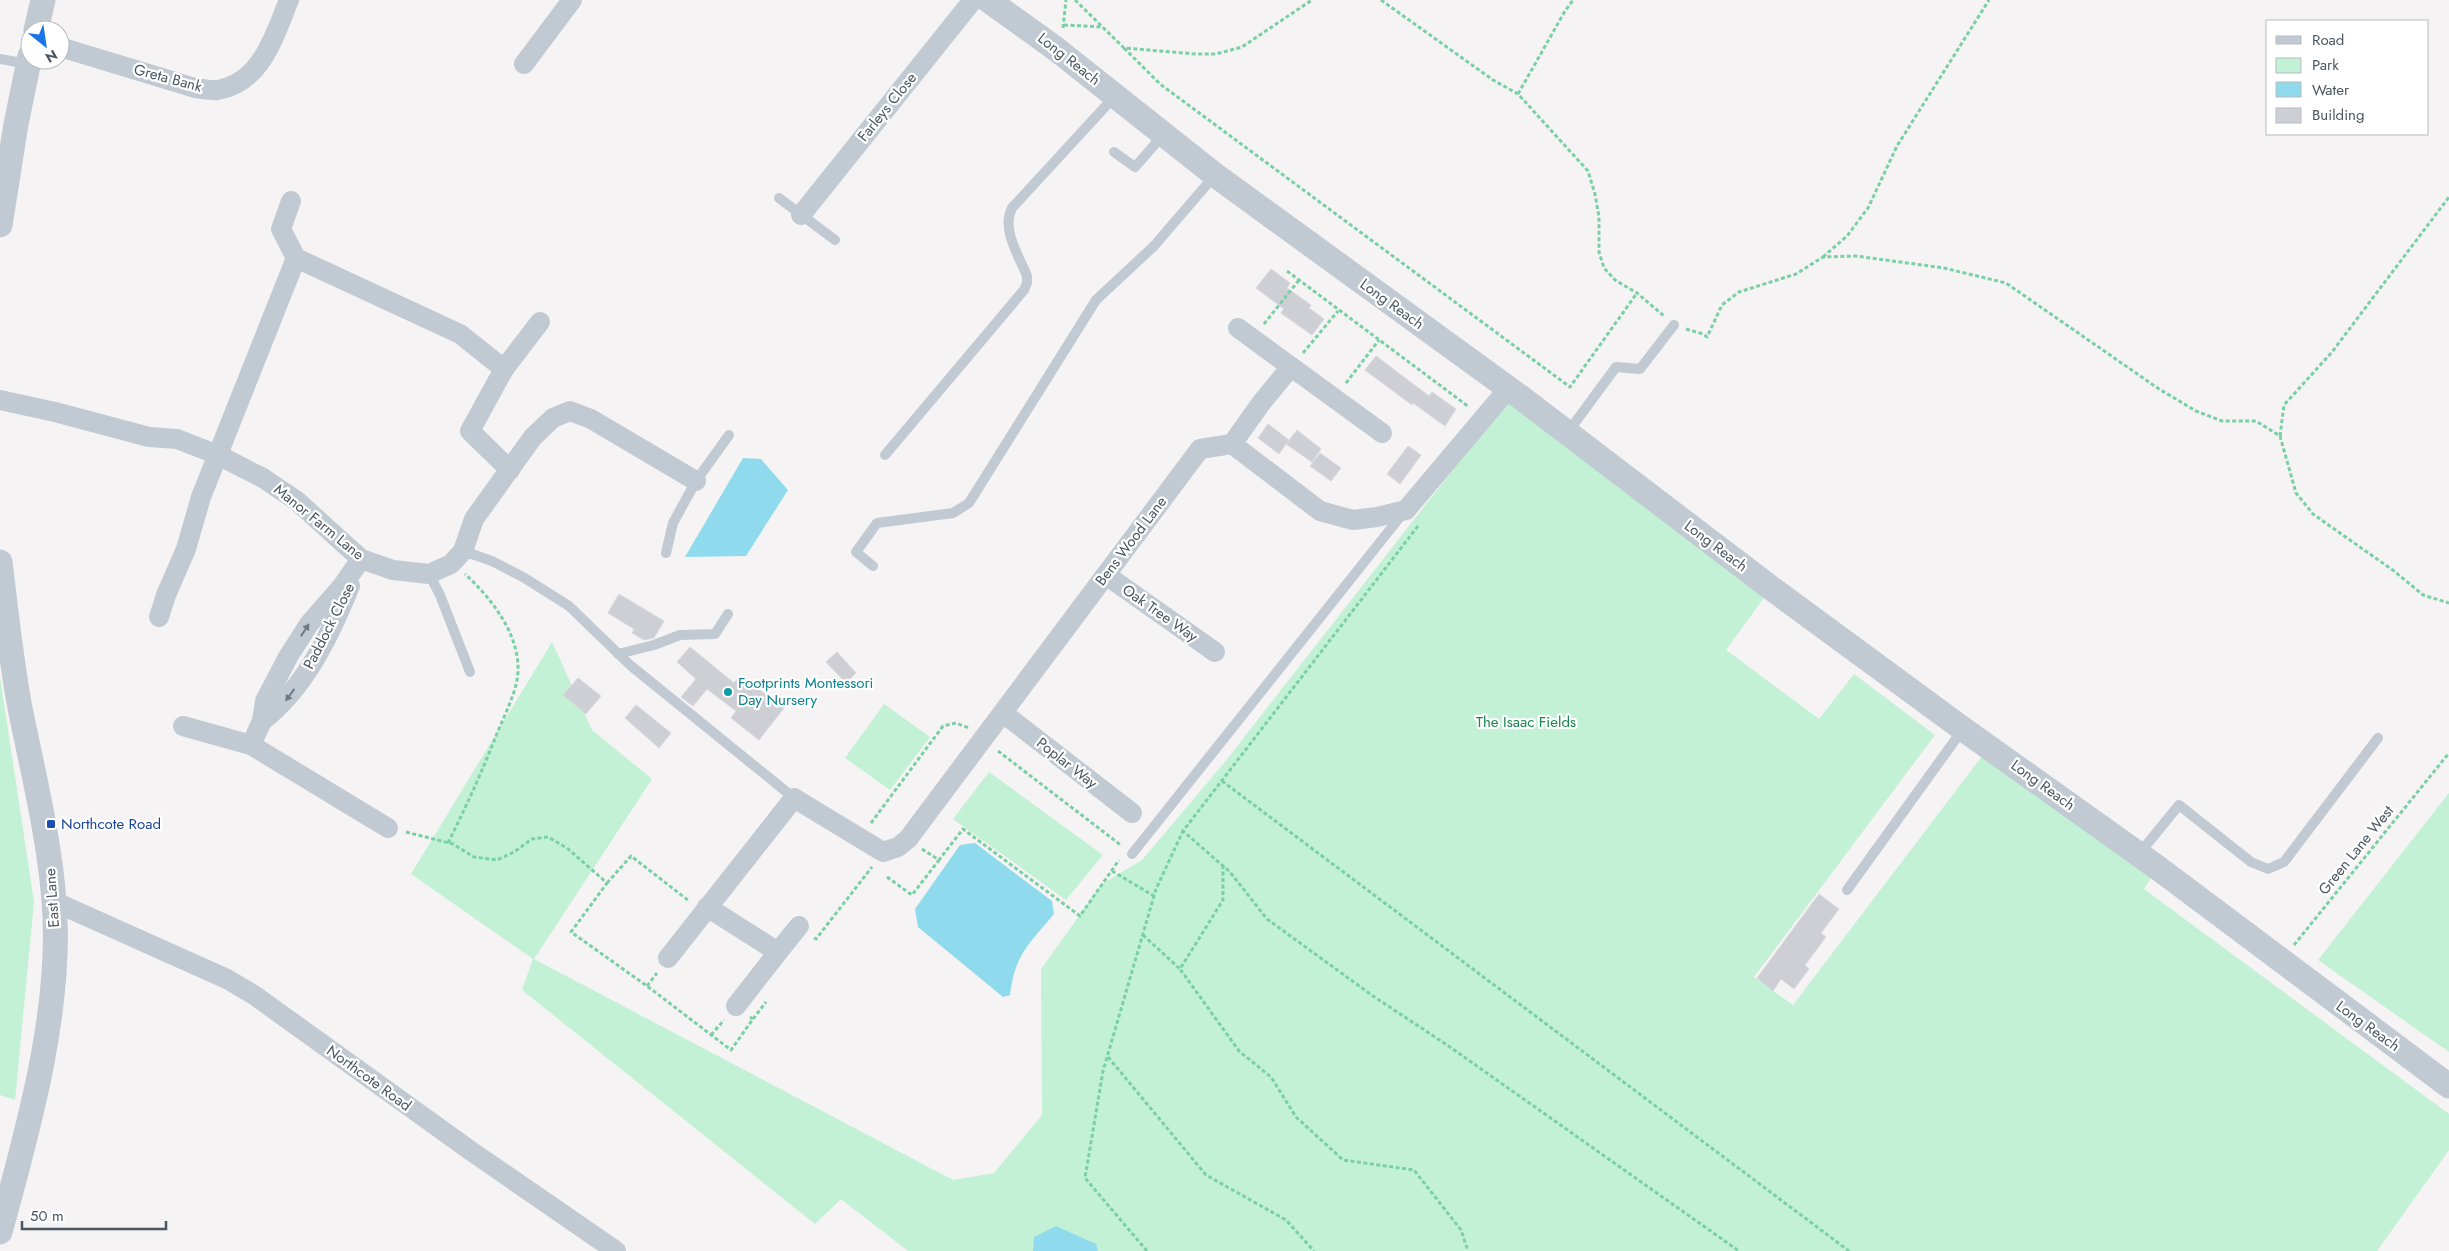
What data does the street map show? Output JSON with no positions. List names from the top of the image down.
{
  "streets": {
    "street": [
      "Long Reach",
      "Greta Bank",
      "Farleys Close",
      "Manor Farm Lane",
      "Bens Wood Lane",
      "Oak Tree Way",
      "Paddock Close",
      "Poplar Way",
      "East Lane",
      "Northcote Road"
    ],
    "path": ["Green Lane West"]
  },
  "crossings": [
    ["Long Reach", "Green Lane West"],
    ["Manor Farm Lane", "Paddock Close"],
    ["Bens Wood Lane", "Oak Tree Way"],
    ["Bens Wood Lane", "Poplar Way"],
    ["East Lane", "Northcote Road"]
  ],
  "parks": ["The Isaac Fields"],
  "places": {
    "other": ["Footprints Montessori Day Nursery"],
    "transit": ["Northcote Road"]
  },
  "legend": [
    "Road",
    "Park",
    "Water",
    "Building"
  ],
  "scale_bar": "50 m",
  "north": "bottom right"
}
